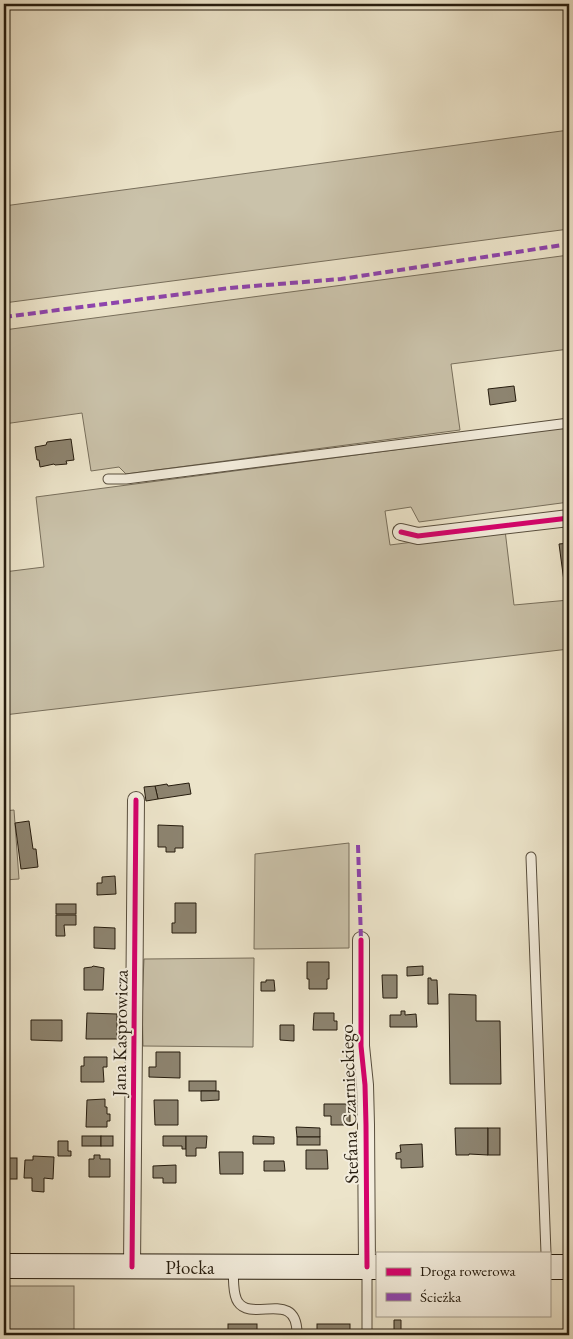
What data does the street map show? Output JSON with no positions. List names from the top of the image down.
{
  "streets": {
    "street": ["Jana Kasprowicza", "Stefana Czarnieckiego", "Płocka"]
  },
  "crossings": [
    ["Jana Kasprowicza", "Płocka"],
    ["Stefana Czarnieckiego", "Płocka"]
  ],
  "legend": ["Droga rowerowa", "Ścieżka"]
}
